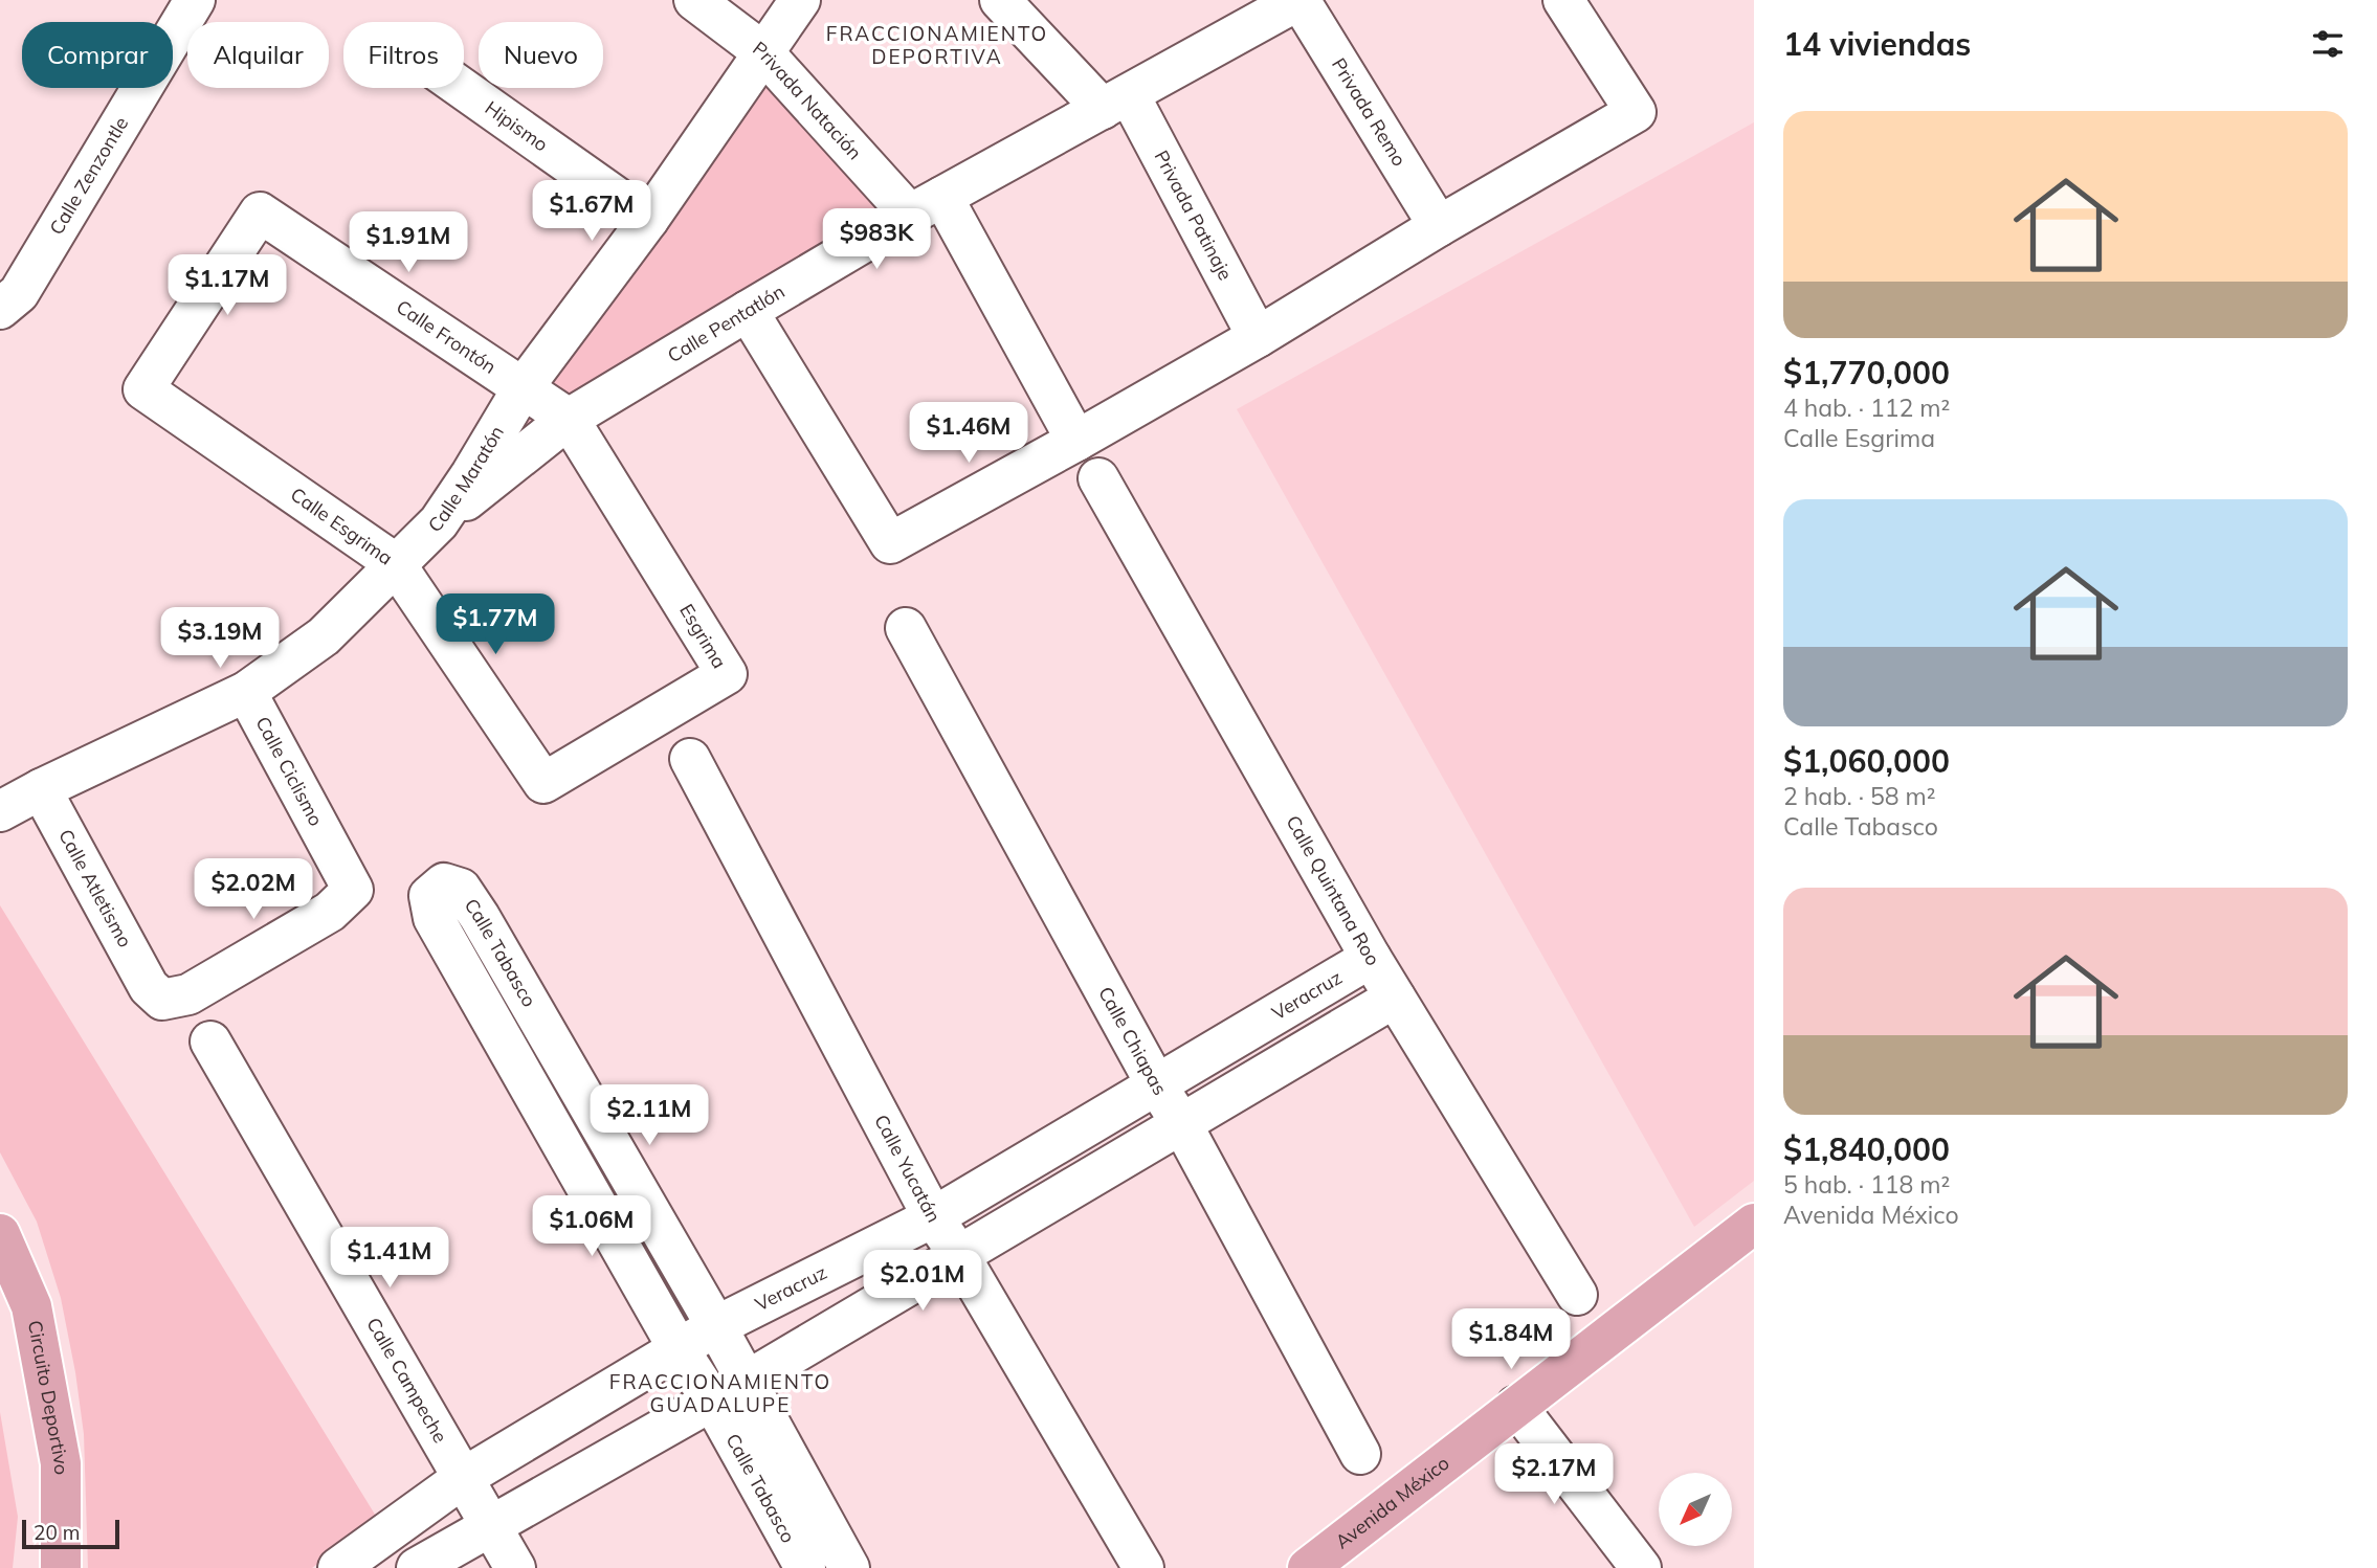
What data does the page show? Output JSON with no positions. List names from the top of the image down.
{
  "streets": {
    "main road": ["Circuito Deportivo", "Avenida México"],
    "street": [
      "Privada Natación",
      "Privada Remo",
      "Hipismo",
      "Calle Zenzontle",
      "Privada Patinaje",
      "Calle Pentatlón",
      "Calle Frontón",
      "Calle Maratón",
      "Calle Esgrima",
      "Esgrima",
      "Calle Ciclismo",
      "Calle Atletismo",
      "Calle Quintana Roo",
      "Calle Tabasco",
      "Veracruz",
      "Calle Chiapas",
      "Calle Yucatán",
      "Calle Campeche"
    ]
  },
  "crossings": [
    ["Privada Natación", "Calle Pentatlón"],
    ["Privada Natación", "Calle Maratón"],
    ["Privada Remo", "Calle Pentatlón"],
    ["Hipismo", "Calle Maratón"],
    ["Privada Patinaje", "Calle Pentatlón"],
    ["Calle Pentatlón", "Calle Frontón"],
    ["Calle Pentatlón", "Calle Maratón"],
    ["Calle Pentatlón", "Esgrima"],
    ["Calle Frontón", "Calle Maratón"],
    ["Calle Frontón", "Calle Esgrima"],
    ["Calle Frontón", "Esgrima"],
    ["Calle Maratón", "Calle Esgrima"],
    ["Calle Maratón", "Calle Ciclismo"],
    ["Calle Maratón", "Calle Atletismo"],
    ["Calle Esgrima", "Esgrima"],
    ["Calle Ciclismo", "Calle Atletismo"],
    ["Calle Quintana Roo", "Veracruz"],
    ["Calle Tabasco", "Veracruz"],
    ["Veracruz", "Calle Chiapas"],
    ["Veracruz", "Calle Yucatán"],
    ["Veracruz", "Calle Campeche"]
  ],
  "districts": ["FRACCIONAMIENTO DEPORTIVA", "FRACCIONAMIENTO GUADALUPE"],
  "scale_bar": "20 m",
  "north": "bottom left",
  "page": {
    "heading": "14 viviendas",
    "chip": [
      "Comprar",
      "Alquilar",
      "Filtros",
      "Nuevo"
    ],
    "list": [
      {
        "name": "$1,770,000",
        "note": "4 hab. · 112 m² · Calle Esgrima"
      },
      {
        "name": "$1,060,000",
        "note": "2 hab. · 58 m² · Calle Tabasco"
      },
      {
        "name": "$1,840,000",
        "note": "5 hab. · 118 m² · Avenida México"
      }
    ],
    "price": [
      "$1.67M",
      "$983K",
      "$1.91M",
      "$1.17M",
      "$1.46M",
      "$1.77M",
      "$3.19M",
      "$2.02M",
      "$2.11M",
      "$1.06M",
      "$1.41M",
      "$2.01M",
      "$1.84M",
      "$2.17M"
    ],
    "scale": "20 m"
  }
}
